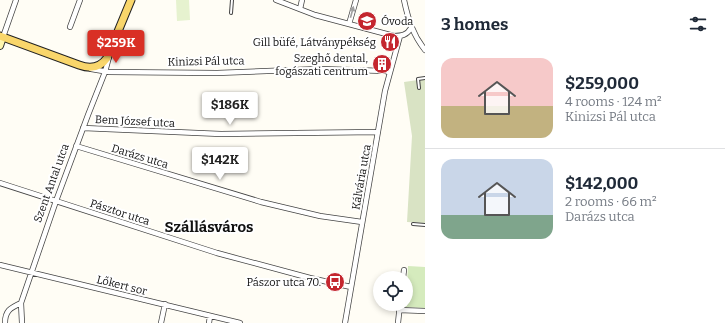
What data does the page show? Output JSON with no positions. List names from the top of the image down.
{
  "streets": {
    "main road": ["Kinizsi Pál utca", "Szent Antal utca"],
    "street": [
      "Bem József utca",
      "Darázs utca",
      "Kálvária utca",
      "Pásztor utca",
      "Lőkert sor"
    ]
  },
  "crossings": [
    ["Kinizsi Pál utca", "Kálvária utca"],
    ["Kinizsi Pál utca", "Szent Antal utca"],
    ["Bem József utca", "Kálvária utca"],
    ["Bem József utca", "Szent Antal utca"],
    ["Darázs utca", "Kálvária utca"],
    ["Darázs utca", "Szent Antal utca"],
    ["Kálvária utca", "Pásztor utca"],
    ["Szent Antal utca", "Pásztor utca"],
    ["Szent Antal utca", "Lőkert sor"]
  ],
  "districts": ["Szállásváros"],
  "places": {
    "school or university": ["Óvoda"],
    "restaurant": ["Gill büfé, Látványpékség"],
    "building": ["Szeghő dental, fogászati centrum"],
    "bus stop": ["Pászor utca 70."]
  },
  "page": {
    "heading": "3 homes",
    "price": ["$259K", "$186K", "$142K"],
    "list": [
      {
        "name": "$259,000",
        "note": "4 rooms · 124 m² · Kinizsi Pál utca"
      },
      {
        "name": "$142,000",
        "note": "2 rooms · 66 m² · Darázs utca"
      }
    ]
  }
}
